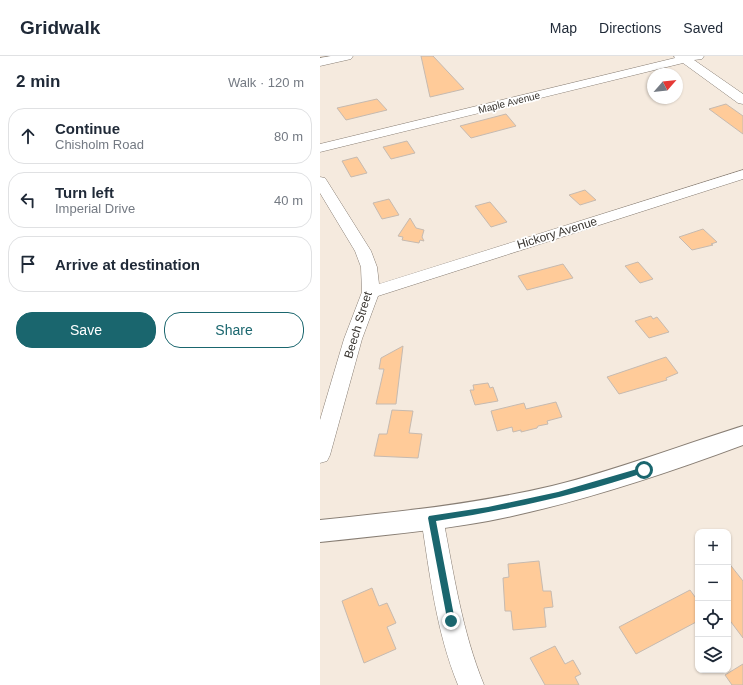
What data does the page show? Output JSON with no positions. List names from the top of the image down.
{
  "streets": {
    "street": ["Maple Avenue", "Hickory Avenue", "Beech Street"]
  },
  "crossings": [
    ["Hickory Avenue", "Beech Street"]
  ],
  "north": "top right",
  "page": {
    "header": "Gridwalk",
    "nav": ["Map", "Directions", "Saved"],
    "heading": ["2 min", "Walk · 120 m"],
    "list": [
      ["Continue", "Chisholm Road", "80 m"],
      ["Turn left", "Imperial Drive", "40 m"],
      "Arrive at destination"
    ],
    "buttons": ["Save", "Share"],
    "map_buttons": ["+", "−"]
  }
}
